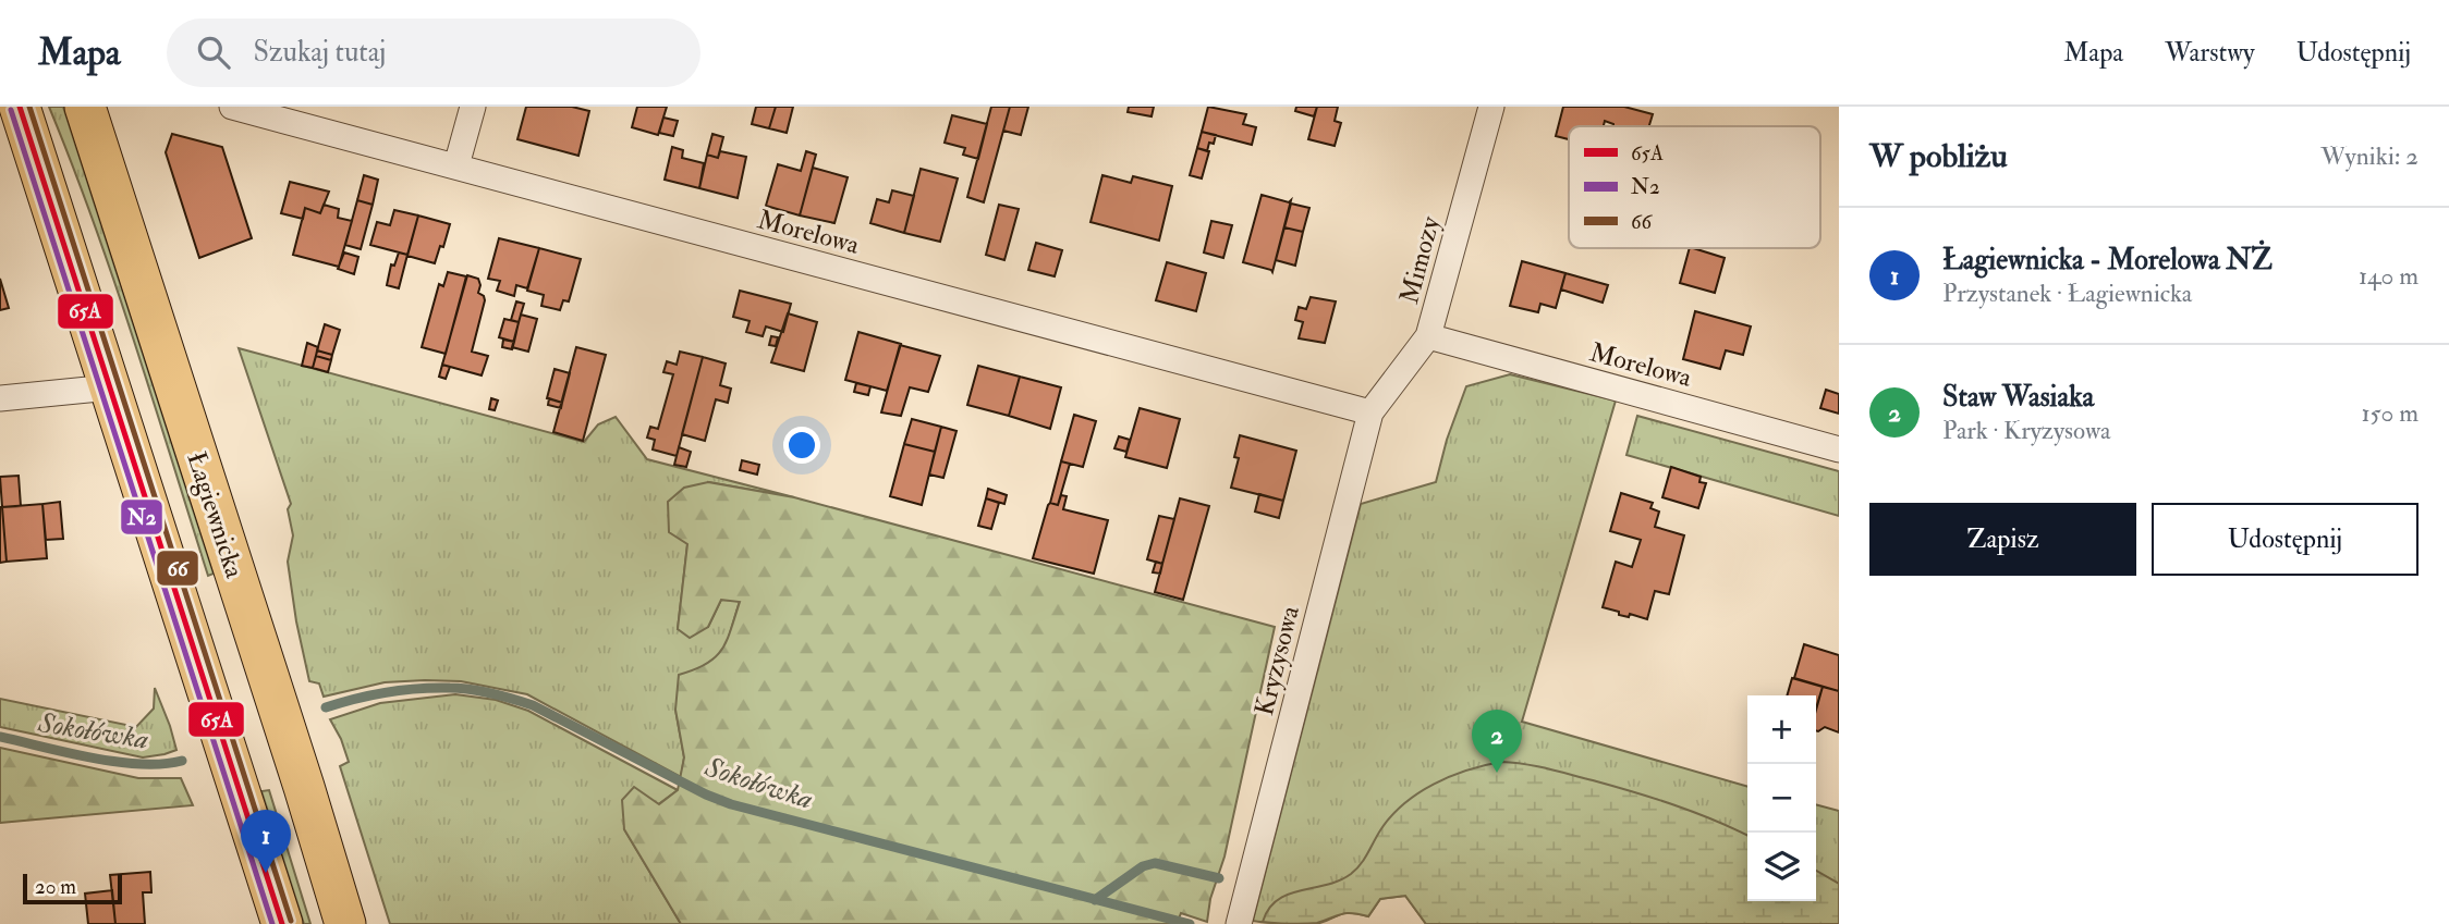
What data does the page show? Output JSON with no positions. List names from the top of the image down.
{
  "streets": {
    "main road": ["Łagiewnicka"],
    "street": ["Morelowa", "Mimozy", "Kryzysowa"]
  },
  "crossings": [
    ["Morelowa", "Mimozy"],
    ["Morelowa", "Kryzysowa"],
    ["Mimozy", "Kryzysowa"]
  ],
  "water": ["Sokołówka"],
  "lines": ["transit line 65A", "transit line 66", "transit line N2"],
  "legend": ["65A", "N2", "66"],
  "scale_bar": "20 m",
  "page": {
    "header": "Mapa",
    "search": "Szukaj tutaj",
    "nav": ["Mapa", "Warstwy", "Udostępnij"],
    "heading": ["W pobliżu", "Wyniki: 2"],
    "list": [
      {
        "mark": "1",
        "name": "Łagiewnicka - Morelowa NŻ",
        "note": "Przystanek · Łagiewnicka",
        "value": "140 m"
      },
      {
        "mark": "2",
        "name": "Staw Wasiaka",
        "note": "Park · Kryzysowa",
        "value": "150 m"
      }
    ],
    "buttons": ["Zapisz", "Udostępnij"],
    "map_buttons": ["+", "−"],
    "pins": ["2", "1"],
    "scale": "20 m"
  }
}
